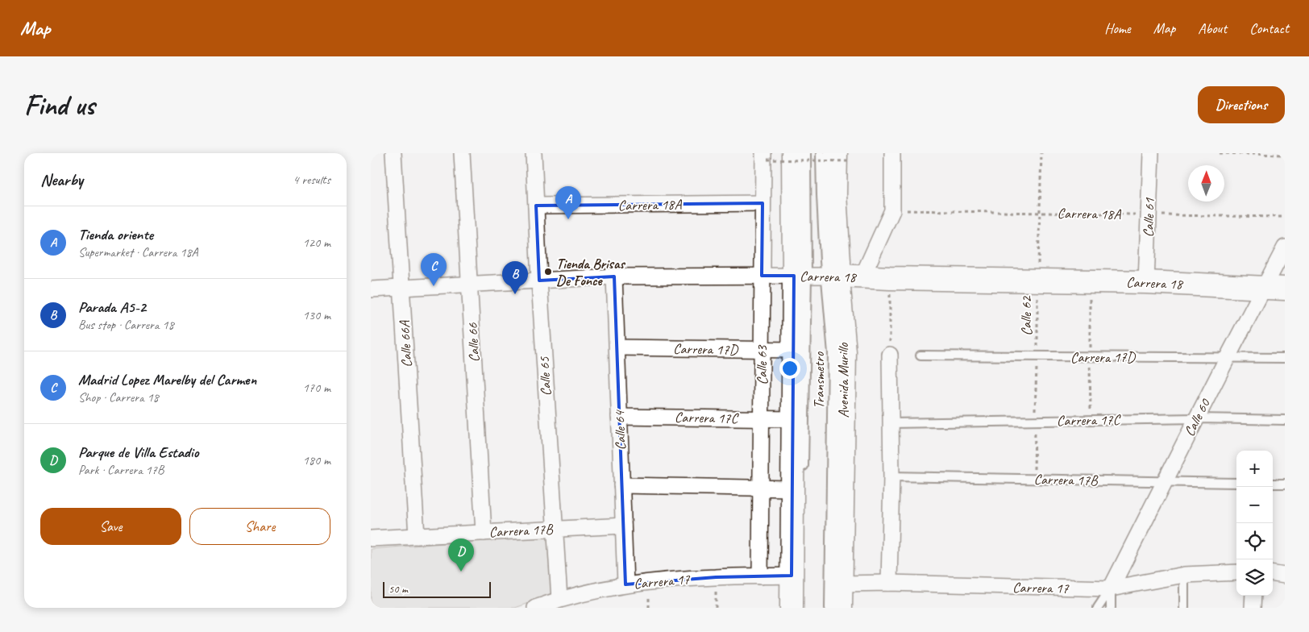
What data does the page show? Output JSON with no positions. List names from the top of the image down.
{
  "streets": {
    "main road": ["Carrera 18", "Avenida Murillo"],
    "street": [
      "Carrera 18A",
      "Calle 61",
      "Calle 66",
      "Calle 66A",
      "Carrera 17D",
      "Calle 63",
      "Calle 65",
      "Carrera 17C",
      "Calle 60",
      "Calle 64",
      "Carrera 17B",
      "Carrera 17"
    ],
    "lane": ["Transmetro"],
    "path": ["Calle 62"]
  },
  "crossings": [
    ["Carrera 18A", "Calle 61"],
    ["Carrera 18A", "Calle 62"],
    ["Carrera 18A", "Calle 63"],
    ["Carrera 18A", "Calle 65"],
    ["Calle 61", "Carrera 18"],
    ["Carrera 18", "Calle 62"],
    ["Carrera 18", "Calle 66"],
    ["Carrera 18", "Calle 66A"],
    ["Carrera 18", "Calle 63"],
    ["Carrera 18", "Calle 65"],
    ["Carrera 18", "Transmetro"],
    ["Carrera 18", "Avenida Murillo"],
    ["Carrera 18", "Calle 60"],
    ["Carrera 18", "Calle 64"],
    ["Calle 62", "Carrera 17D"],
    ["Calle 62", "Carrera 17C"],
    ["Calle 62", "Carrera 17B"],
    ["Calle 66", "Carrera 17B"],
    ["Calle 66A", "Carrera 17B"],
    ["Carrera 17D", "Calle 63"],
    ["Carrera 17D", "Calle 60"],
    ["Carrera 17D", "Calle 64"],
    ["Calle 63", "Carrera 17C"],
    ["Calle 63", "Carrera 17"],
    ["Calle 65", "Carrera 17B"],
    ["Calle 65", "Carrera 17"],
    ["Transmetro", "Avenida Murillo"],
    ["Avenida Murillo", "Carrera 17"],
    ["Carrera 17C", "Calle 60"],
    ["Carrera 17C", "Calle 64"],
    ["Calle 60", "Carrera 17B"],
    ["Calle 60", "Carrera 17"],
    ["Calle 64", "Carrera 17B"],
    ["Calle 64", "Carrera 17"]
  ],
  "places": ["Tienda Brisas De Fonce"],
  "scale_bar": "50 m",
  "north": "top",
  "page": {
    "header": "Map",
    "nav": [
      "Home",
      "Map",
      "About",
      "Contact"
    ],
    "buttons": [
      "Directions",
      ["Save", "Share"]
    ],
    "title": "Find us",
    "heading": ["Nearby", "4 results"],
    "pins": [
      "A",
      "C",
      "B",
      "D"
    ],
    "list": [
      {
        "mark": "A",
        "name": "Tienda oriente",
        "note": "Supermarket · Carrera 18A",
        "value": "120 m"
      },
      {
        "mark": "B",
        "name": "Parada A5-2",
        "note": "Bus stop · Carrera 18",
        "value": "130 m"
      },
      {
        "mark": "C",
        "name": "Madrid Lopez Marelby del Carmen",
        "note": "Shop · Carrera 18",
        "value": "170 m"
      },
      {
        "mark": "D",
        "name": "Parque de Villa Estadio",
        "note": "Park · Carrera 17B",
        "value": "180 m"
      }
    ],
    "map_buttons": ["+", "−"],
    "scale": "50 m"
  }
}
